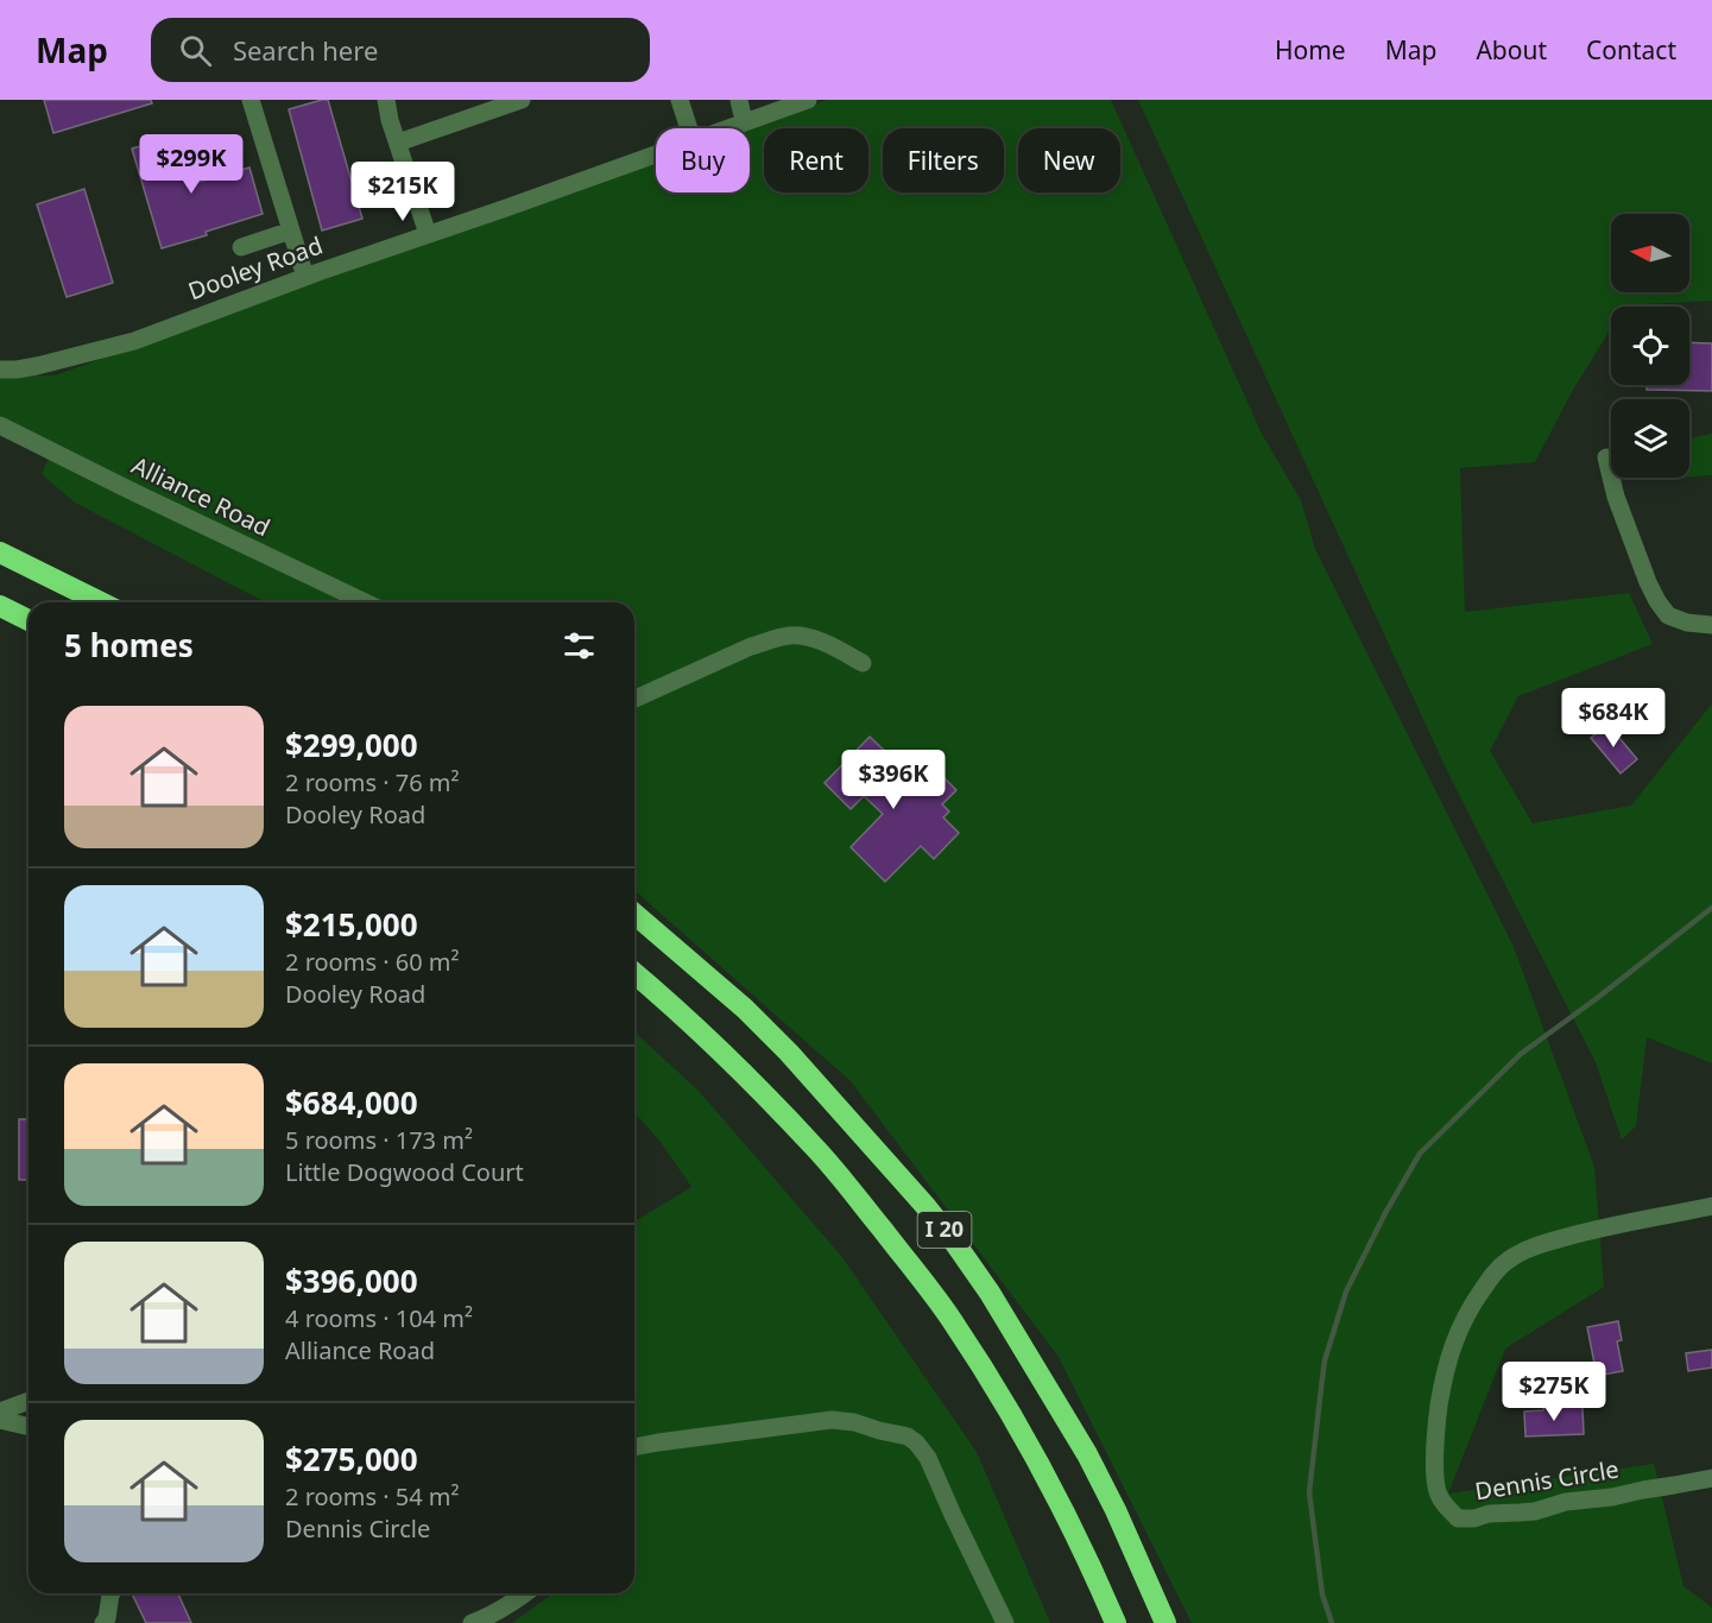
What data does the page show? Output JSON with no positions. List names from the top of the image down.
{
  "streets": {
    "highway": ["I 20"],
    "street": ["Dooley Road", "Alliance Road", "Dennis Circle"]
  },
  "north": "left",
  "page": {
    "header": "Map",
    "search": "Search here",
    "nav": [
      "Home",
      "Map",
      "About",
      "Contact"
    ],
    "chip": [
      "Buy",
      "Rent",
      "Filters",
      "New"
    ],
    "price": [
      "$299K",
      "$215K",
      "$684K",
      "$396K",
      "$275K"
    ],
    "heading": "5 homes",
    "list": [
      {
        "name": "$299,000",
        "note": "2 rooms · 76 m² · Dooley Road"
      },
      {
        "name": "$215,000",
        "note": "2 rooms · 60 m² · Dooley Road"
      },
      {
        "name": "$684,000",
        "note": "5 rooms · 173 m² · Little Dogwood Court"
      },
      {
        "name": "$396,000",
        "note": "4 rooms · 104 m² · Alliance Road"
      },
      {
        "name": "$275,000",
        "note": "2 rooms · 54 m² · Dennis Circle"
      }
    ]
  }
}
